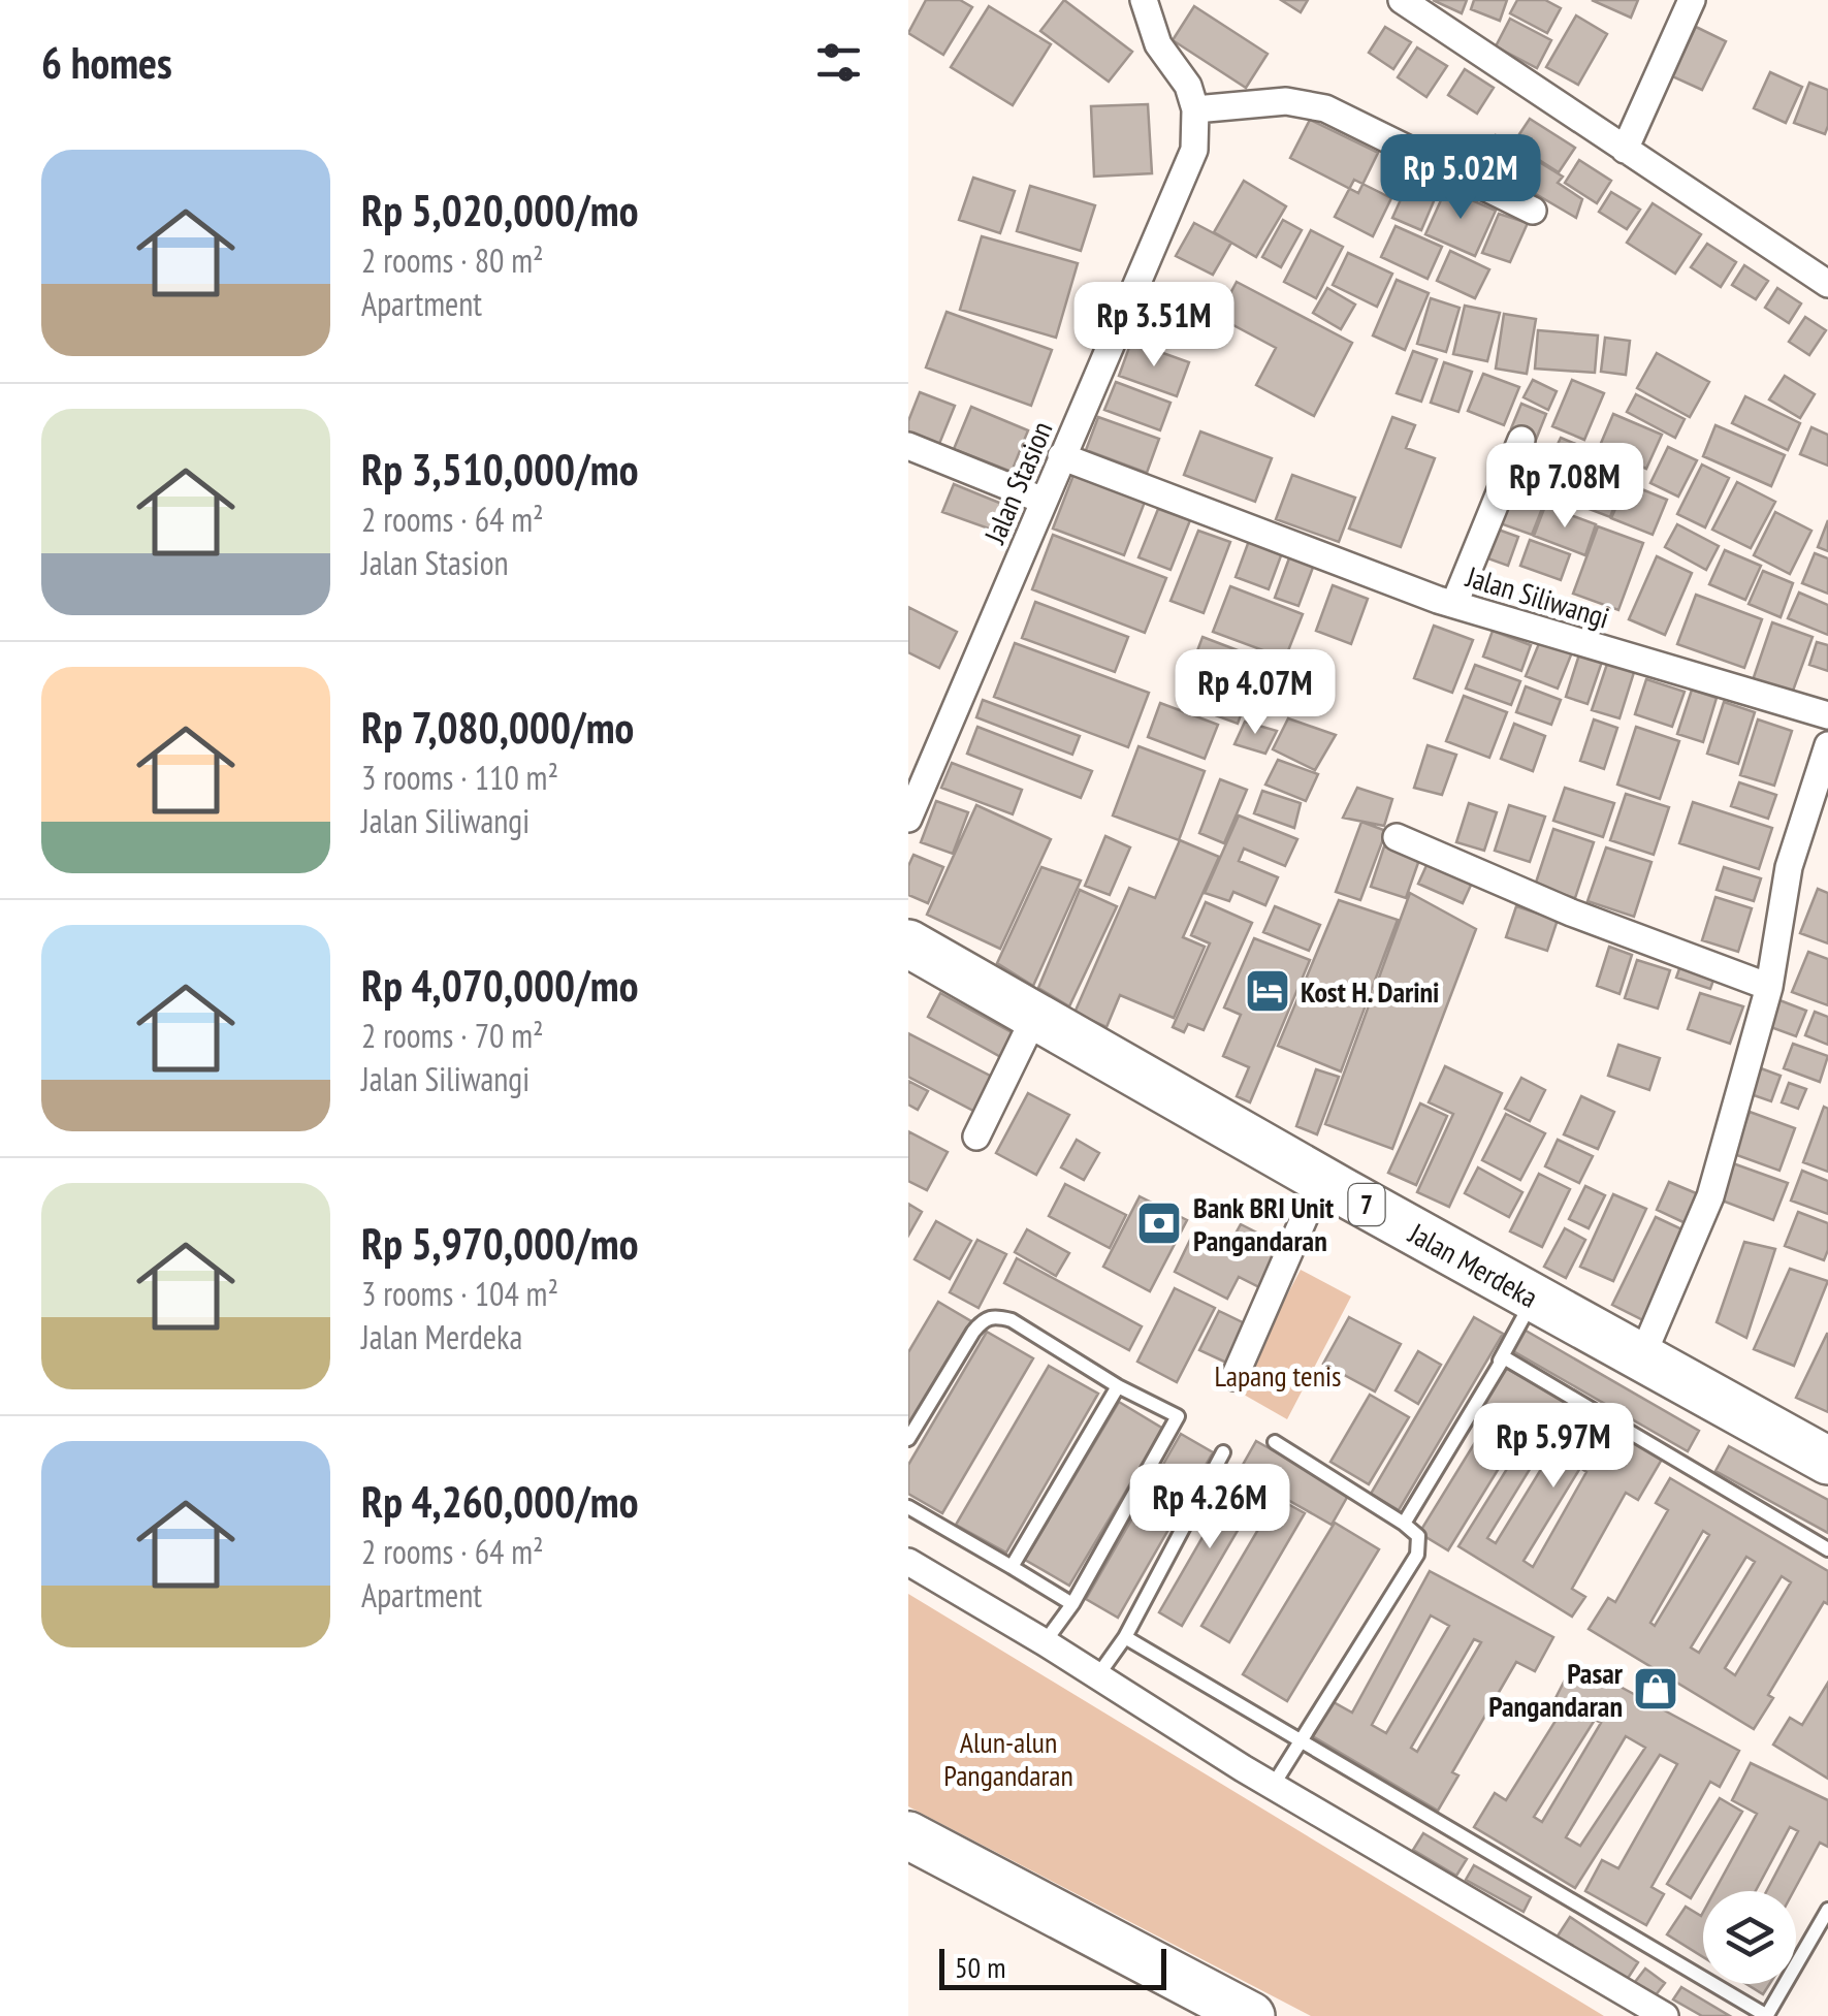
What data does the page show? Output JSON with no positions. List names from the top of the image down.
{
  "streets": {
    "highway": ["7", "Jalan Merdeka"],
    "street": ["Jalan Stasion", "Jalan Siliwangi"]
  },
  "crossings": [
    ["Jalan Stasion", "Jalan Siliwangi"]
  ],
  "parks": ["Lapang tenis", "Alun-alun Pangandaran"],
  "places": {
    "hotel": ["Kost H. Darini"],
    "bank": ["Bank BRI Unit Pangandaran"],
    "shop": ["Pasar Pangandaran"]
  },
  "scale_bar": "50 m",
  "page": {
    "heading": "6 homes",
    "list": [
      {
        "name": "Rp 5,020,000/mo",
        "note": "2 rooms · 80 m² · Apartment"
      },
      {
        "name": "Rp 3,510,000/mo",
        "note": "2 rooms · 64 m² · Jalan Stasion"
      },
      {
        "name": "Rp 7,080,000/mo",
        "note": "3 rooms · 110 m² · Jalan Siliwangi"
      },
      {
        "name": "Rp 4,070,000/mo",
        "note": "2 rooms · 70 m² · Jalan Siliwangi"
      },
      {
        "name": "Rp 5,970,000/mo",
        "note": "3 rooms · 104 m² · Jalan Merdeka"
      },
      {
        "name": "Rp 4,260,000/mo",
        "note": "2 rooms · 64 m² · Apartment"
      }
    ],
    "price": [
      "Rp 5.02M",
      "Rp 3.51M",
      "Rp 7.08M",
      "Rp 4.07M",
      "Rp 5.97M",
      "Rp 4.26M"
    ],
    "scale": "50 m"
  }
}
